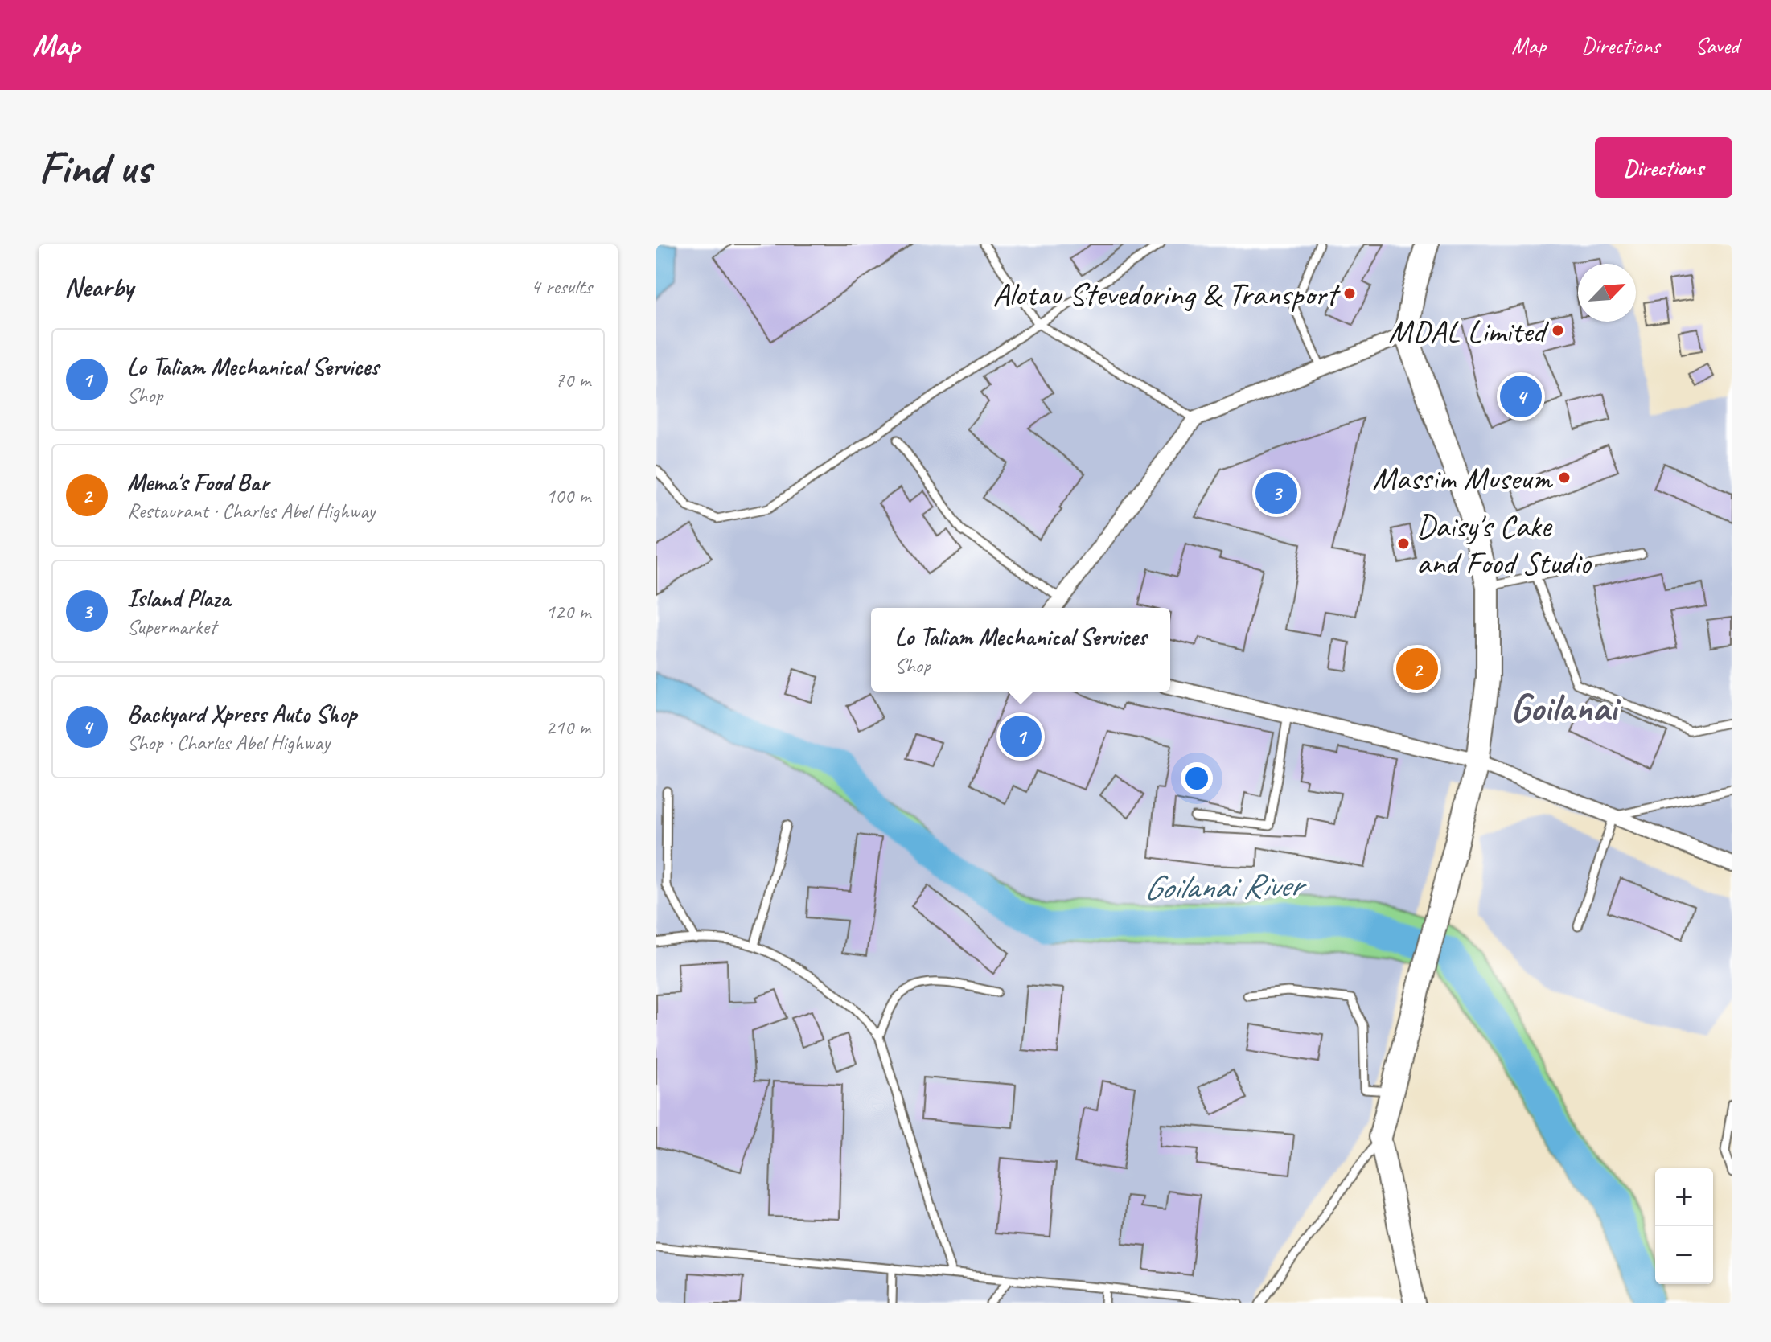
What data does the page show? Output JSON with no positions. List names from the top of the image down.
{
  "districts": ["Goilanai"],
  "water": ["Goilanai River"],
  "places": [
    "Alotau Stevedoring & Transport",
    "MDAL Limited",
    "Massim Museum",
    "Daisy's Cake and Food Studio"
  ],
  "north": "top right",
  "page": {
    "header": "Map",
    "nav": ["Map", "Directions", "Saved"],
    "buttons": "Directions",
    "title": "Find us",
    "heading": ["Nearby", "4 results"],
    "list": [
      {
        "mark": "1",
        "name": "Lo Taliam Mechanical Services",
        "note": "Shop",
        "value": "70 m"
      },
      {
        "mark": "2",
        "name": "Mema's Food Bar",
        "note": "Restaurant · Charles Abel Highway",
        "value": "100 m"
      },
      {
        "mark": "3",
        "name": "Island Plaza",
        "note": "Supermarket",
        "value": "120 m"
      },
      {
        "mark": "4",
        "name": "Backyard Xpress Auto Shop",
        "note": "Shop · Charles Abel Highway",
        "value": "210 m"
      }
    ],
    "pins": [
      "4",
      "3",
      "2",
      "1"
    ],
    "popup": ["Lo Taliam Mechanical Services", "Shop"],
    "map_buttons": ["+", "−"]
  }
}
